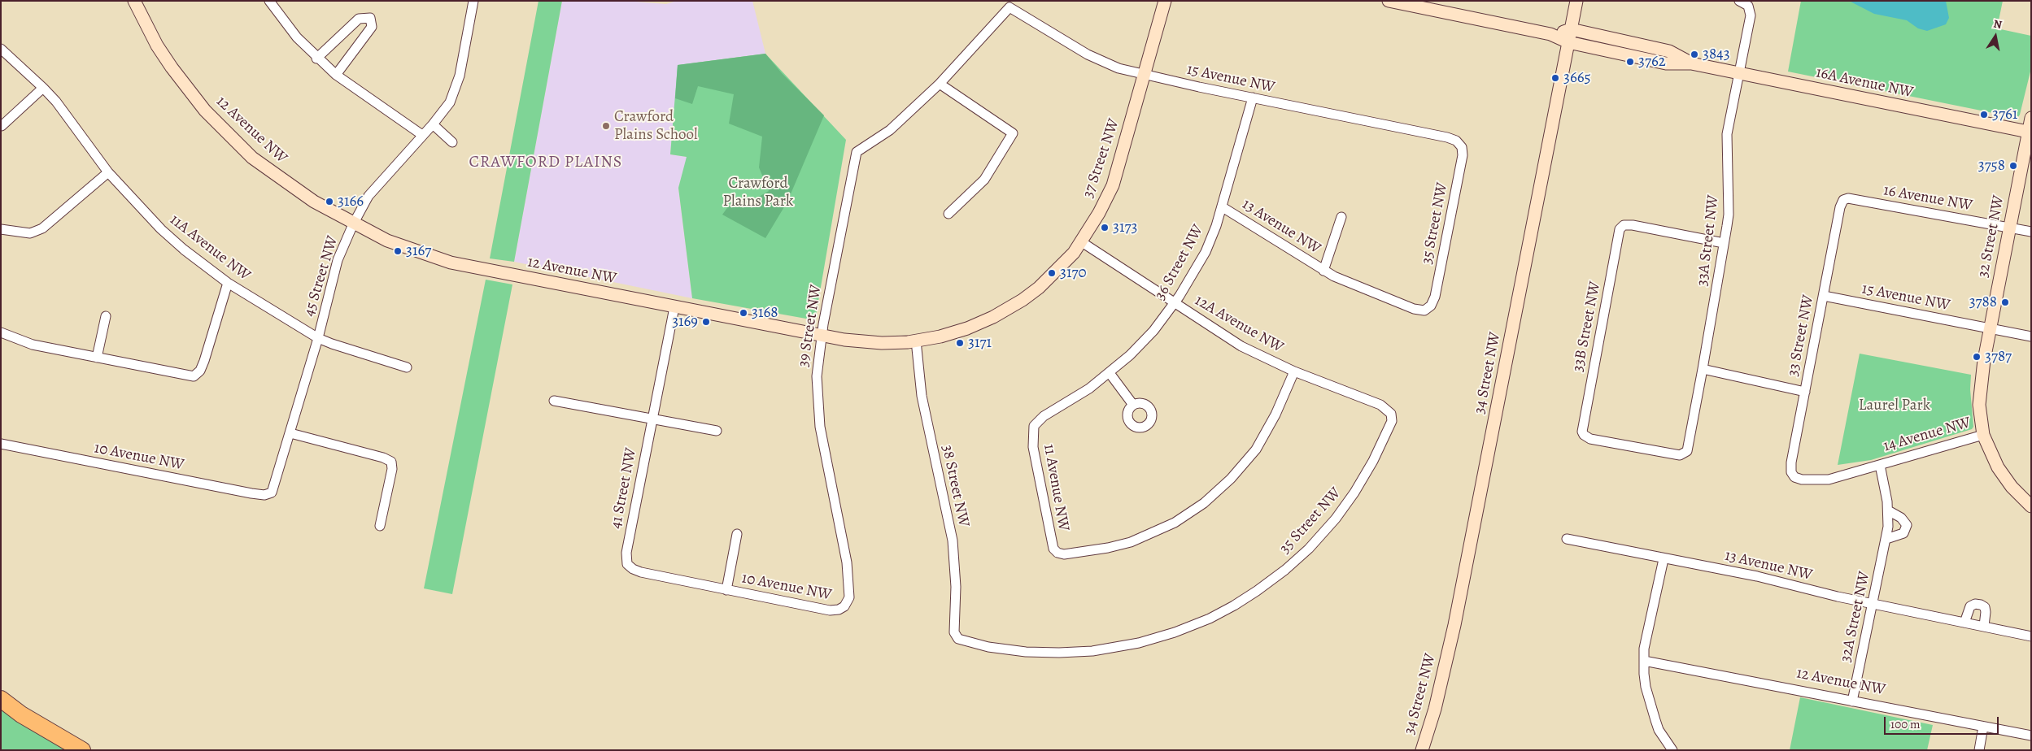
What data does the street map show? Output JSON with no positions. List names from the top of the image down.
{
  "streets": {
    "street": [
      "15 Avenue NW",
      "16A Avenue NW",
      "12 Avenue NW",
      "37 Street NW",
      "16 Avenue NW",
      "35 Street NW",
      "13 Avenue NW",
      "32 Street NW",
      "33A Street NW",
      "11A Avenue NW",
      "36 Street NW",
      "45 Street NW",
      "12A Avenue NW",
      "39 Street NW",
      "33B Street NW",
      "33 Street NW",
      "34 Street NW",
      "14 Avenue NW",
      "10 Avenue NW",
      "38 Street NW",
      "11 Avenue NW",
      "41 Street NW",
      "32A Street NW"
    ]
  },
  "crossings": [
    ["15 Avenue NW", "37 Street NW"],
    ["15 Avenue NW", "35 Street NW"],
    ["15 Avenue NW", "32 Street NW"],
    ["15 Avenue NW", "36 Street NW"],
    ["15 Avenue NW", "39 Street NW"],
    ["15 Avenue NW", "33 Street NW"],
    ["16A Avenue NW", "32 Street NW"],
    ["16A Avenue NW", "33A Street NW"],
    ["16A Avenue NW", "34 Street NW"],
    ["12 Avenue NW", "37 Street NW"],
    ["12 Avenue NW", "45 Street NW"],
    ["12 Avenue NW", "39 Street NW"],
    ["12 Avenue NW", "38 Street NW"],
    ["12 Avenue NW", "41 Street NW"],
    ["12 Avenue NW", "32A Street NW"],
    ["37 Street NW", "12A Avenue NW"],
    ["16 Avenue NW", "32 Street NW"],
    ["16 Avenue NW", "33 Street NW"],
    ["35 Street NW", "13 Avenue NW"],
    ["35 Street NW", "12A Avenue NW"],
    ["35 Street NW", "38 Street NW"],
    ["13 Avenue NW", "36 Street NW"],
    ["13 Avenue NW", "32A Street NW"],
    ["32 Street NW", "14 Avenue NW"],
    ["33A Street NW", "33B Street NW"],
    ["11A Avenue NW", "45 Street NW"],
    ["36 Street NW", "12A Avenue NW"],
    ["36 Street NW", "11 Avenue NW"],
    ["45 Street NW", "10 Avenue NW"],
    ["12A Avenue NW", "11 Avenue NW"],
    ["39 Street NW", "10 Avenue NW"],
    ["33 Street NW", "14 Avenue NW"],
    ["14 Avenue NW", "32A Street NW"],
    ["10 Avenue NW", "41 Street NW"]
  ],
  "districts": ["CRAWFORD PLAINS"],
  "parks": ["Crawford Plains Park", "Laurel Park"],
  "places": [
    "3843",
    "3762",
    "3665",
    "3761",
    "Crawford Plains School",
    "3758",
    "3166",
    "3173",
    "3167",
    "3170",
    "3788",
    "3168",
    "3169",
    "3171",
    "3787"
  ],
  "scale_bar": "100 m",
  "north": "top"
}
